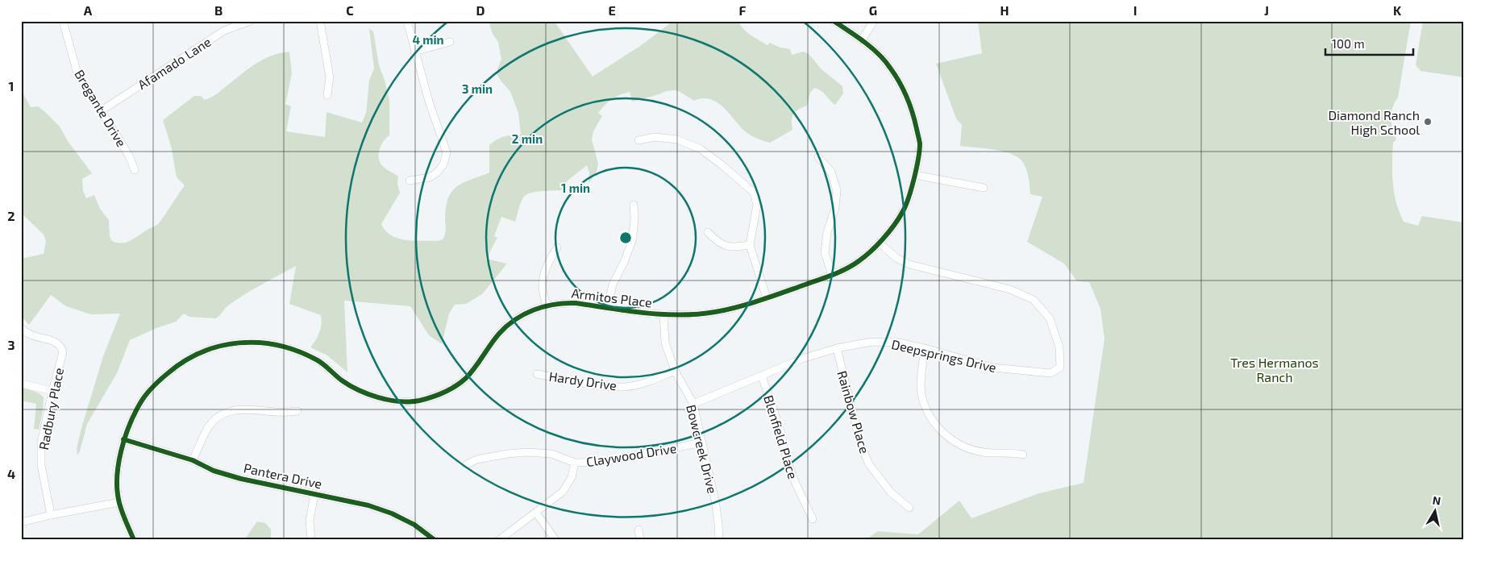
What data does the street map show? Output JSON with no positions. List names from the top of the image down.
{
  "streets": {
    "street": [
      "Afamado Lane",
      "Bregante Drive",
      "Armitos Place",
      "Deepsprings Drive",
      "Hardy Drive",
      "Radbury Place",
      "Rainbow Place",
      "Blenfield Place",
      "Bowcreek Drive",
      "Claywood Drive",
      "Pantera Drive"
    ]
  },
  "crossings": [
    ["Afamado Lane", "Bregante Drive"],
    ["Armitos Place", "Deepsprings Drive"],
    ["Armitos Place", "Bowcreek Drive"],
    ["Armitos Place", "Pantera Drive"],
    ["Deepsprings Drive", "Rainbow Place"],
    ["Deepsprings Drive", "Blenfield Place"],
    ["Deepsprings Drive", "Bowcreek Drive"],
    ["Hardy Drive", "Bowcreek Drive"],
    ["Bowcreek Drive", "Claywood Drive"]
  ],
  "parks": ["Tres Hermanos Ranch"],
  "places": ["Diamond Ranch High School"],
  "scale_bar": "100 m",
  "north": "top",
  "grid": {
    "columns": [
      "A",
      "B",
      "C",
      "D",
      "E",
      "F",
      "G",
      "H",
      "I",
      "J",
      "K"
    ],
    "rows": [
      "1",
      "2",
      "3",
      "4"
    ]
  },
  "rings": [
    "4 min",
    "3 min",
    "2 min",
    "1 min"
  ]
}
